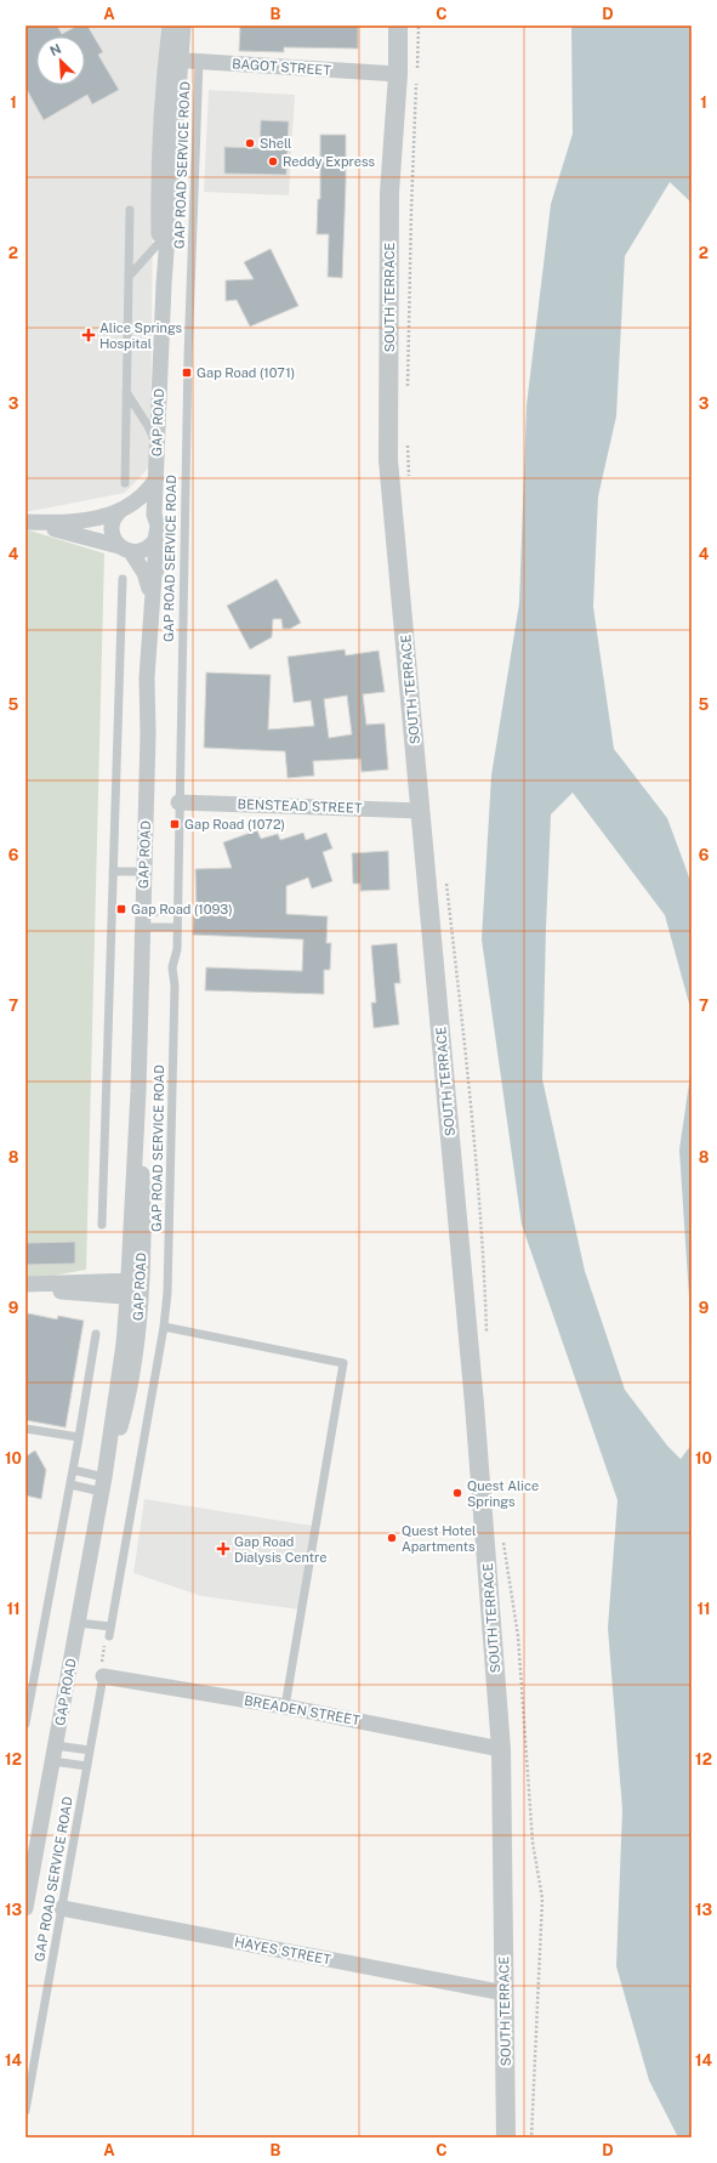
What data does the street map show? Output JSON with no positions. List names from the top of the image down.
{
  "streets": {
    "street": [
      "BAGOT STREET",
      "SOUTH TERRACE",
      "GAP ROAD",
      "BENSTEAD STREET",
      "BREADEN STREET",
      "HAYES STREET"
    ],
    "lane": ["GAP ROAD SERVICE ROAD"]
  },
  "crossings": [
    ["BAGOT STREET", "GAP ROAD SERVICE ROAD"],
    ["BAGOT STREET", "SOUTH TERRACE"],
    ["BAGOT STREET", "GAP ROAD"],
    ["GAP ROAD SERVICE ROAD", "GAP ROAD"],
    ["GAP ROAD SERVICE ROAD", "BENSTEAD STREET"],
    ["GAP ROAD SERVICE ROAD", "BREADEN STREET"],
    ["GAP ROAD SERVICE ROAD", "HAYES STREET"],
    ["SOUTH TERRACE", "BENSTEAD STREET"],
    ["SOUTH TERRACE", "BREADEN STREET"],
    ["SOUTH TERRACE", "HAYES STREET"]
  ],
  "places": {
    "other": [
      "Shell",
      "Reddy Express",
      "Quest Alice Springs",
      "Quest Hotel Apartments"
    ],
    "health": ["Alice Springs Hospital", "Gap Road Dialysis Centre"],
    "transit": ["Gap Road (1071)", "Gap Road (1072)", "Gap Road (1093)"]
  },
  "north": "top left",
  "grid": {
    "columns": [
      "A",
      "B",
      "C",
      "D"
    ],
    "rows": [
      "1",
      "2",
      "3",
      "4",
      "5",
      "6",
      "7",
      "8",
      "9",
      "10",
      "11",
      "12",
      "13",
      "14"
    ]
  }
}
